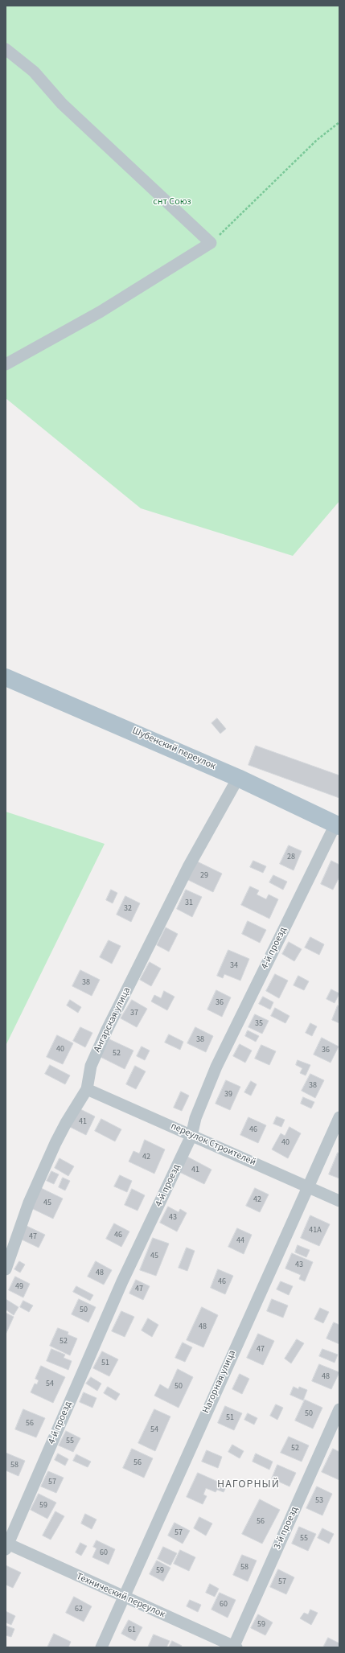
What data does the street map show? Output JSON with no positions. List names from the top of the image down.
{
  "streets": {
    "main road": ["Шубенский переулок"],
    "street": [
      "4-й проезд",
      "Ангарская улица",
      "переулок Строителей",
      "Нагорная улица",
      "3-й проезд",
      "Технический переулок"
    ]
  },
  "crossings": [
    ["Шубенский переулок", "4-й проезд"],
    ["Шубенский переулок", "Ангарская улица"],
    ["4-й проезд", "переулок Строителей"],
    ["4-й проезд", "Технический переулок"],
    ["Ангарская улица", "переулок Строителей"],
    ["переулок Строителей", "Нагорная улица"],
    ["Нагорная улица", "Технический переулок"],
    ["3-й проезд", "Технический переулок"]
  ],
  "districts": ["НАГОРНЫЙ"],
  "parks": ["снт Союз"],
  "house_numbers": [
    "28",
    "29",
    "31",
    "32",
    "34",
    "38",
    "36",
    "37",
    "35",
    "38",
    "40",
    "36",
    "52",
    "38",
    "39",
    "41",
    "46",
    "40",
    "42",
    "41",
    "42",
    "45",
    "43",
    "41А",
    "46",
    "47",
    "44",
    "45",
    "43",
    "48",
    "46",
    "49",
    "47",
    "50",
    "48",
    "52",
    "47",
    "51",
    "48",
    "54",
    "50",
    "50",
    "51",
    "56",
    "54",
    "55",
    "52",
    "56",
    "58",
    "57",
    "53",
    "59",
    "56",
    "57",
    "55",
    "60",
    "58",
    "59",
    "57",
    "60",
    "62",
    "59",
    "61"
  ]
}
